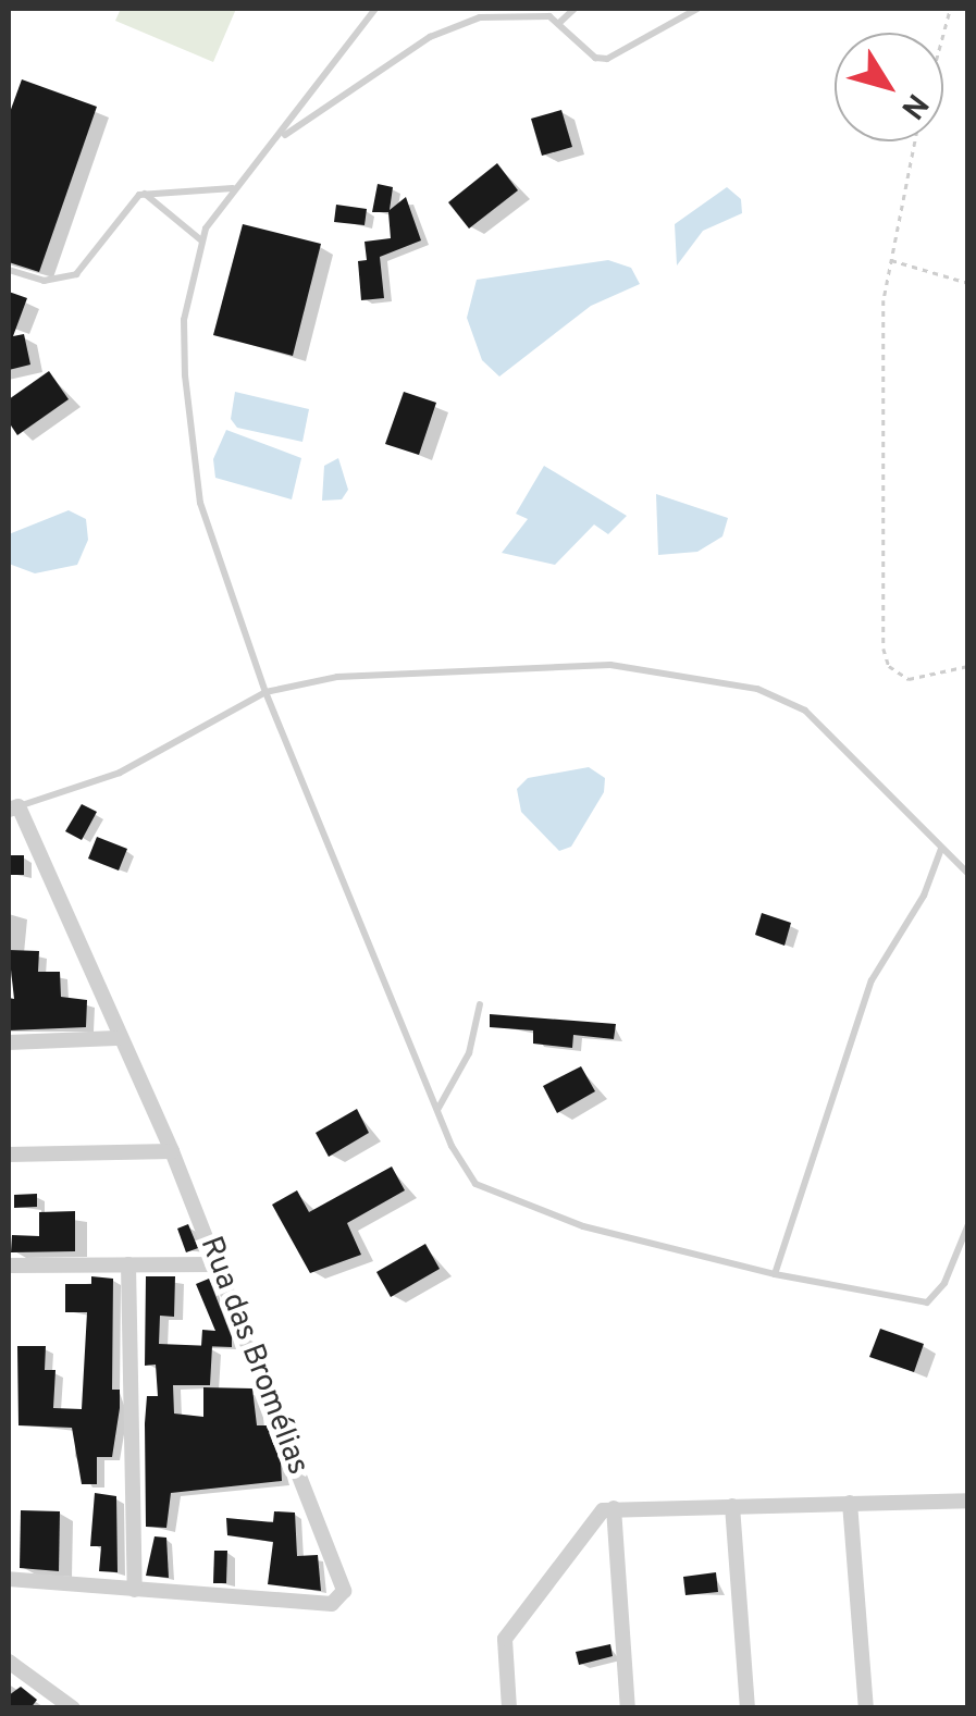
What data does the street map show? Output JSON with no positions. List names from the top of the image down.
{
  "streets": {
    "street": ["Rua das Bromélias"]
  },
  "north": "bottom right"
}
